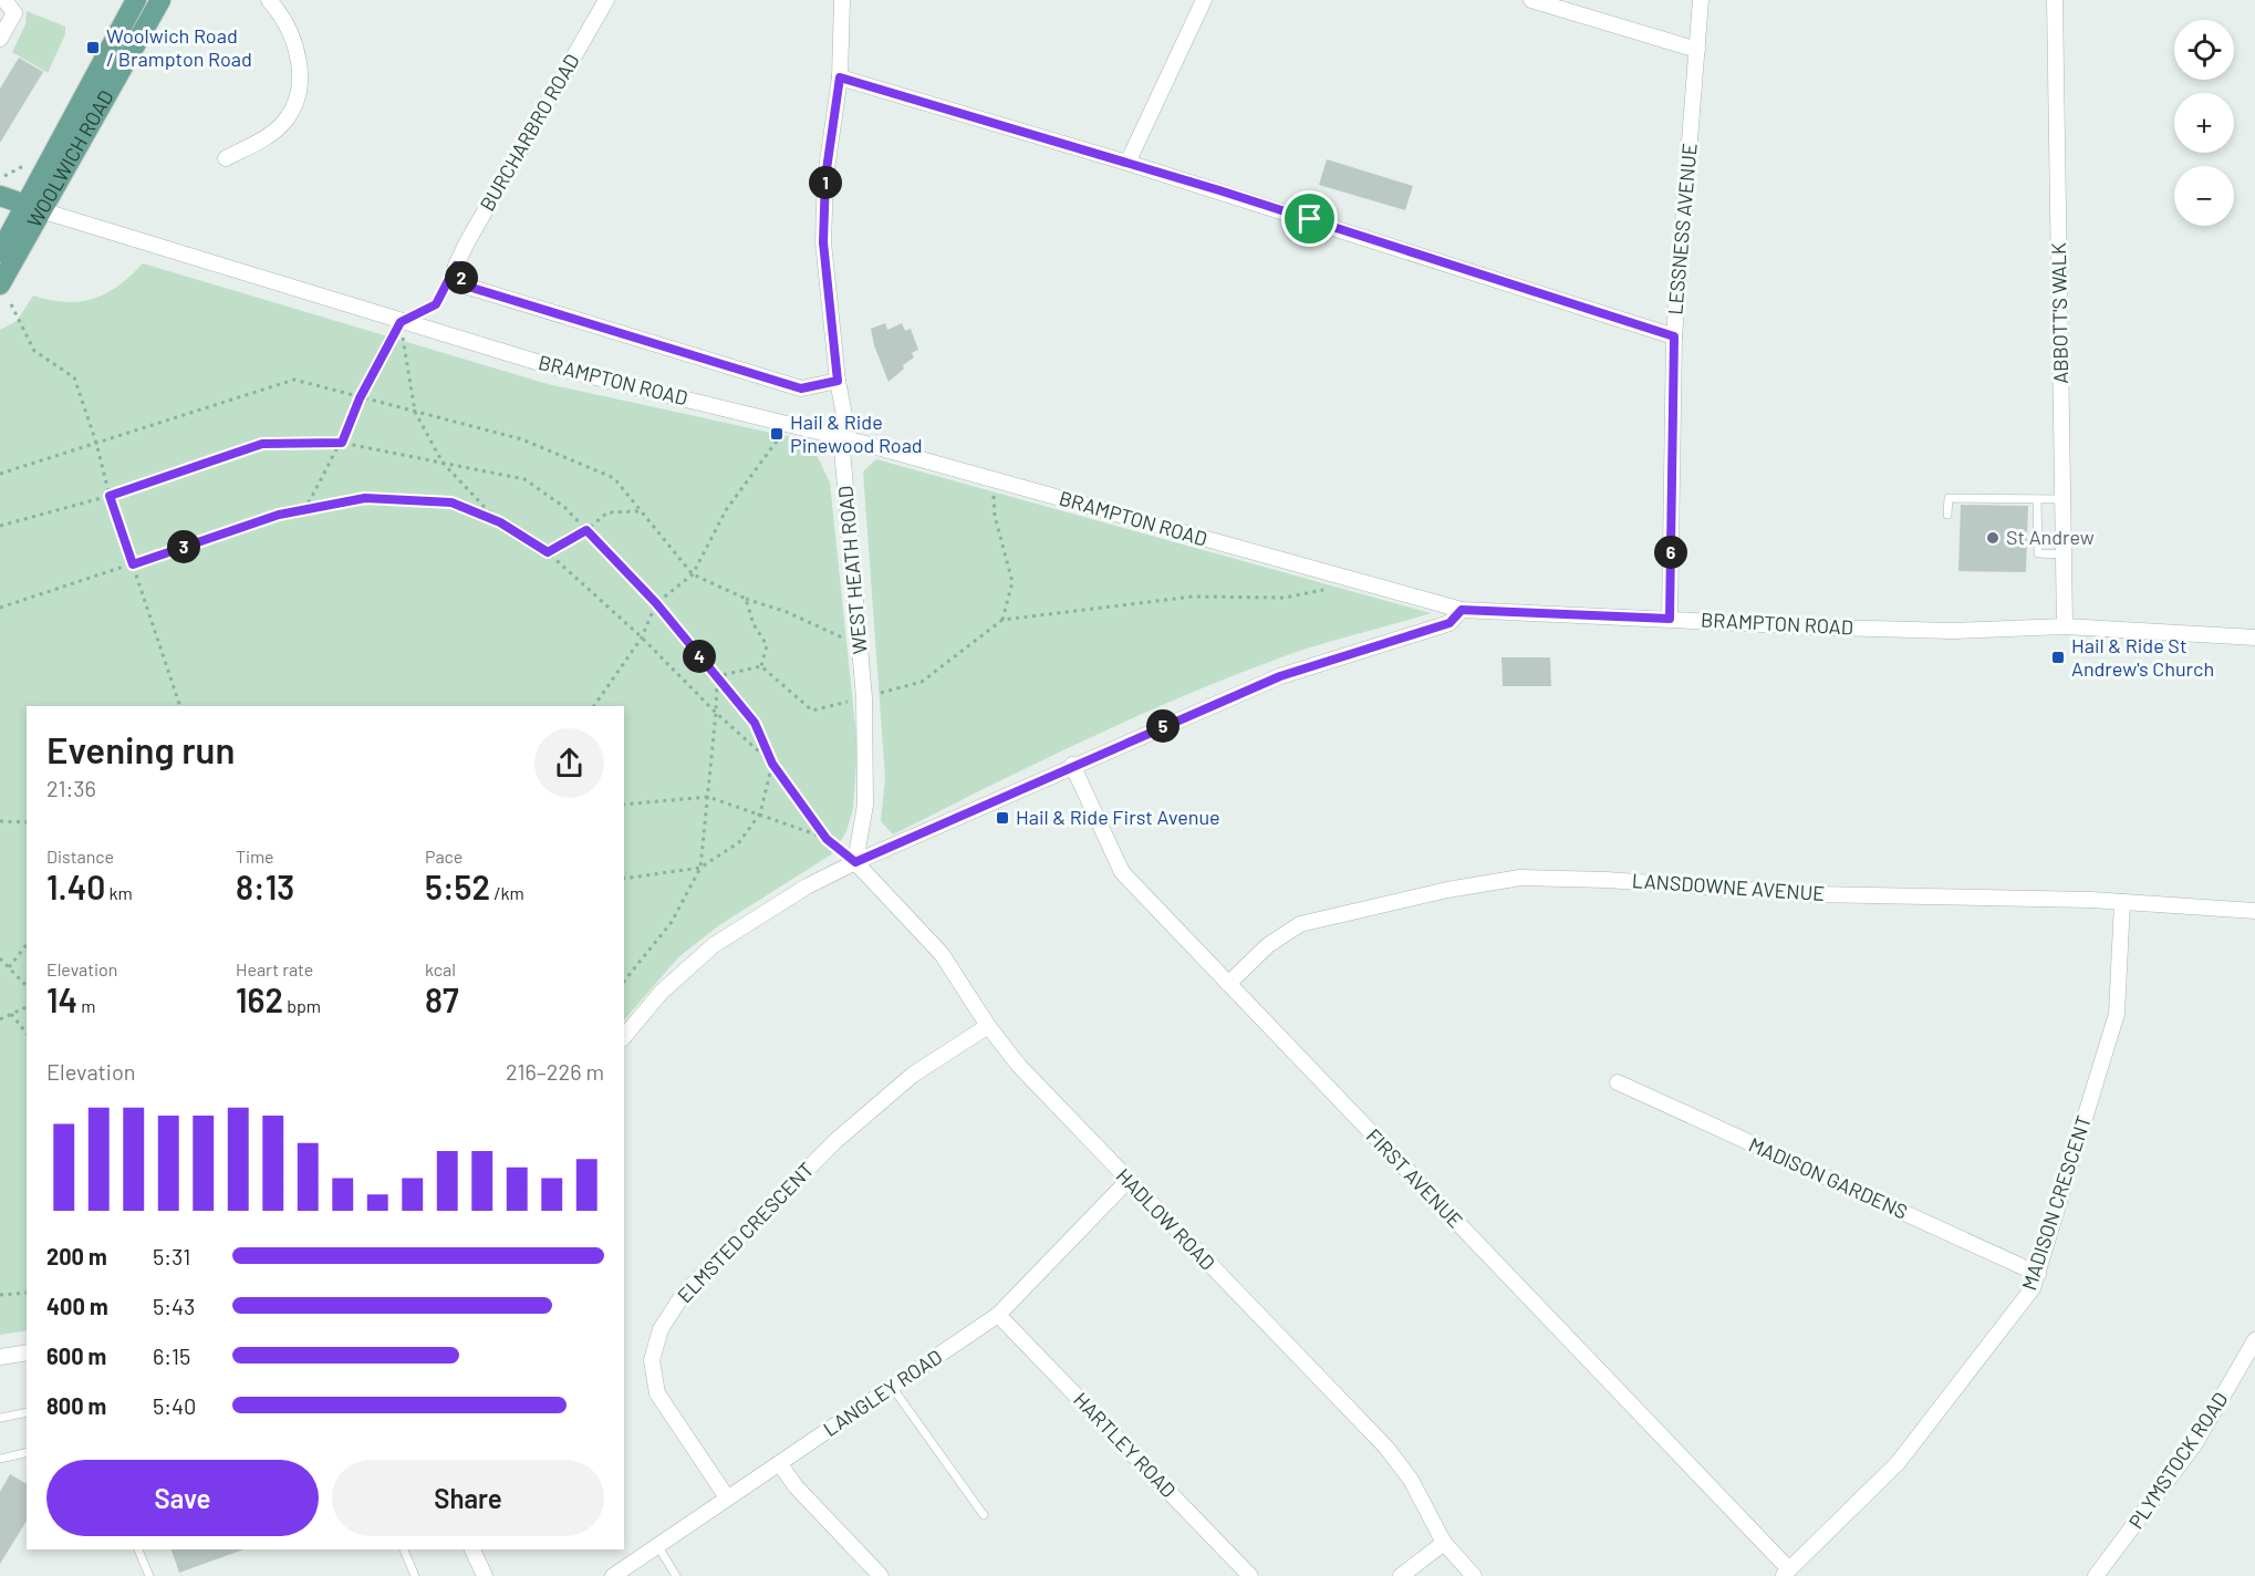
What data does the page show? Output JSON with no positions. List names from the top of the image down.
{
  "streets": {
    "main road": ["WOOLWICH ROAD"],
    "street": [
      "BURCHARBRO ROAD",
      "LESSNESS AVENUE",
      "ABBOTT'S WALK",
      "BRAMPTON ROAD",
      "WEST HEATH ROAD",
      "LANSDOWNE AVENUE",
      "FIRST AVENUE",
      "MADISON GARDENS",
      "MADISON CRESCENT",
      "HADLOW ROAD",
      "ELMSTED CRESCENT",
      "LANGLEY ROAD",
      "HARTLEY ROAD",
      "PLYMSTOCK ROAD"
    ]
  },
  "crossings": [
    ["WOOLWICH ROAD", "BRAMPTON ROAD"],
    ["LESSNESS AVENUE", "BRAMPTON ROAD"],
    ["ABBOTT'S WALK", "BRAMPTON ROAD"],
    ["BRAMPTON ROAD", "WEST HEATH ROAD"],
    ["WEST HEATH ROAD", "HADLOW ROAD"],
    ["LANSDOWNE AVENUE", "FIRST AVENUE"],
    ["LANSDOWNE AVENUE", "MADISON CRESCENT"],
    ["FIRST AVENUE", "MADISON CRESCENT"],
    ["MADISON GARDENS", "MADISON CRESCENT"],
    ["HADLOW ROAD", "ELMSTED CRESCENT"],
    ["HADLOW ROAD", "LANGLEY ROAD"],
    ["ELMSTED CRESCENT", "LANGLEY ROAD"],
    ["LANGLEY ROAD", "HARTLEY ROAD"]
  ],
  "places": {
    "transit": [
      "Woolwich Road / Brampton Road",
      "Hail & Ride Pinewood Road",
      "Hail & Ride St Andrew's Church",
      "Hail & Ride First Avenue"
    ],
    "other": ["St Andrew"]
  },
  "page": {
    "map_buttons": ["+", "−"],
    "pins": [
      "1",
      "2",
      "3",
      "6",
      "4",
      "5"
    ],
    "heading": ["Evening run", "21:36"],
    "stats": [
      ["Distance", "1.40 km"],
      ["Time", "8:13"],
      ["Pace", "5:52 /km"],
      ["Elevation", "14 m"],
      ["Heart rate", "162 bpm"],
      ["kcal", "87"]
    ],
    "chart": ["Elevation", "216–226 m"],
    "list": [
      {
        "name": "200 m",
        "note": "5:31"
      },
      {
        "name": "400 m",
        "note": "5:43"
      },
      {
        "name": "600 m",
        "note": "6:15"
      },
      {
        "name": "800 m",
        "note": "5:40"
      }
    ],
    "buttons": ["Save", "Share"]
  }
}
